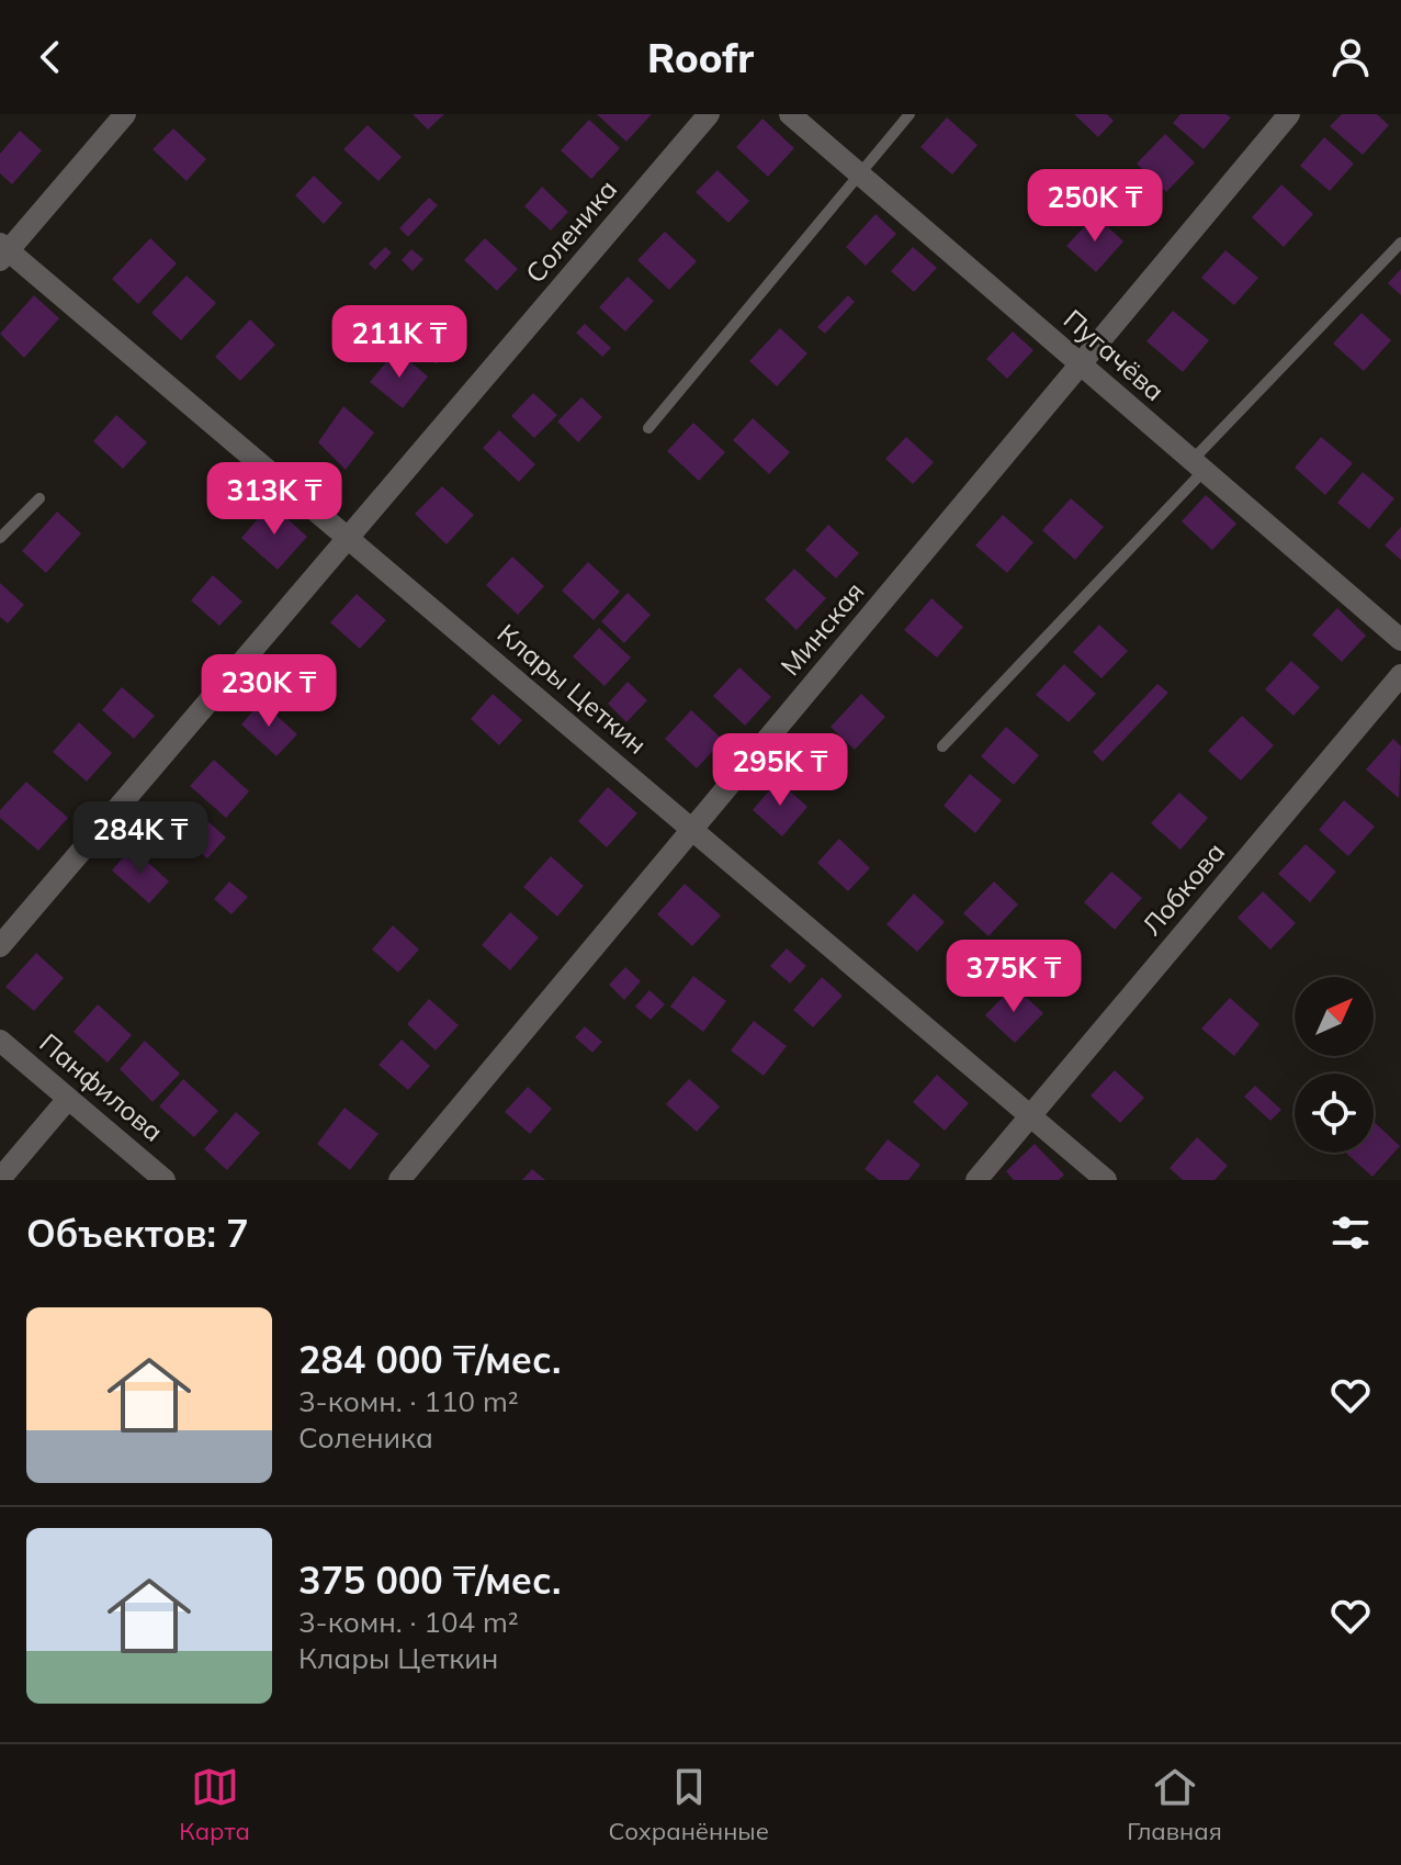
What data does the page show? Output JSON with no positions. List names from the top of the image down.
{
  "streets": {
    "street": [
      "Соленика",
      "Пугачёва",
      "Минская",
      "Клары Цеткин",
      "Лобкова",
      "Панфилова"
    ]
  },
  "crossings": [
    ["Соленика", "Клары Цеткин"],
    ["Пугачёва", "Минская"],
    ["Минская", "Клары Цеткин"],
    ["Клары Цеткин", "Лобкова"]
  ],
  "north": "top right",
  "page": {
    "header": "Roofr",
    "price": [
      "250K ₸",
      "211K ₸",
      "313K ₸",
      "230K ₸",
      "295K ₸",
      "284K ₸",
      "375K ₸"
    ],
    "heading": "Объектов: 7",
    "list": [
      {
        "name": "284 000 ₸/мес.",
        "note": "3-комн. · 110 m² · Соленика"
      },
      {
        "name": "375 000 ₸/мес.",
        "note": "3-комн. · 104 m² · Клары Цеткин"
      }
    ],
    "tabs": ["Карта", "Сохранённые", "Главная"]
  }
}
